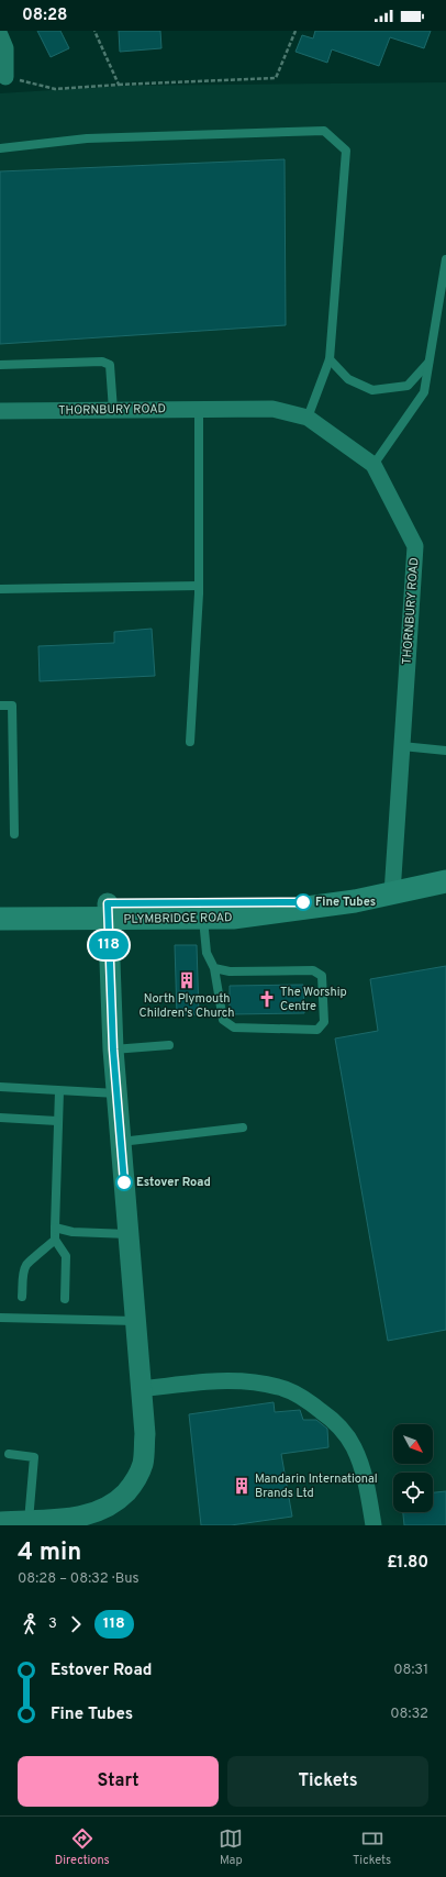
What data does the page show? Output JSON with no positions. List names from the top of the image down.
{
  "streets": {
    "main road": ["PLYMBRIDGE ROAD"],
    "street": ["THORNBURY ROAD"]
  },
  "crossings": [
    ["THORNBURY ROAD", "PLYMBRIDGE ROAD"]
  ],
  "places": {
    "other": ["Fine Tubes", "Estover Road"],
    "building": ["North Plymouth Children's Church", "Mandarin International Brands Ltd"],
    "church": ["The Worship Centre"]
  },
  "lines": ["bus line 118"],
  "north": "bottom right",
  "page": {
    "status": "08:28",
    "on_map": "118",
    "heading": ["4 min", "08:28 – 08:32 · Bus", "£1.80"],
    "legs": ["3", "118"],
    "list": [
      {
        "name": "Estover Road",
        "value": "08:31"
      },
      {
        "name": "Fine Tubes",
        "value": "08:32"
      }
    ],
    "buttons": ["Start", "Tickets"],
    "tabs": ["Directions", "Map", "Tickets"]
  }
}
